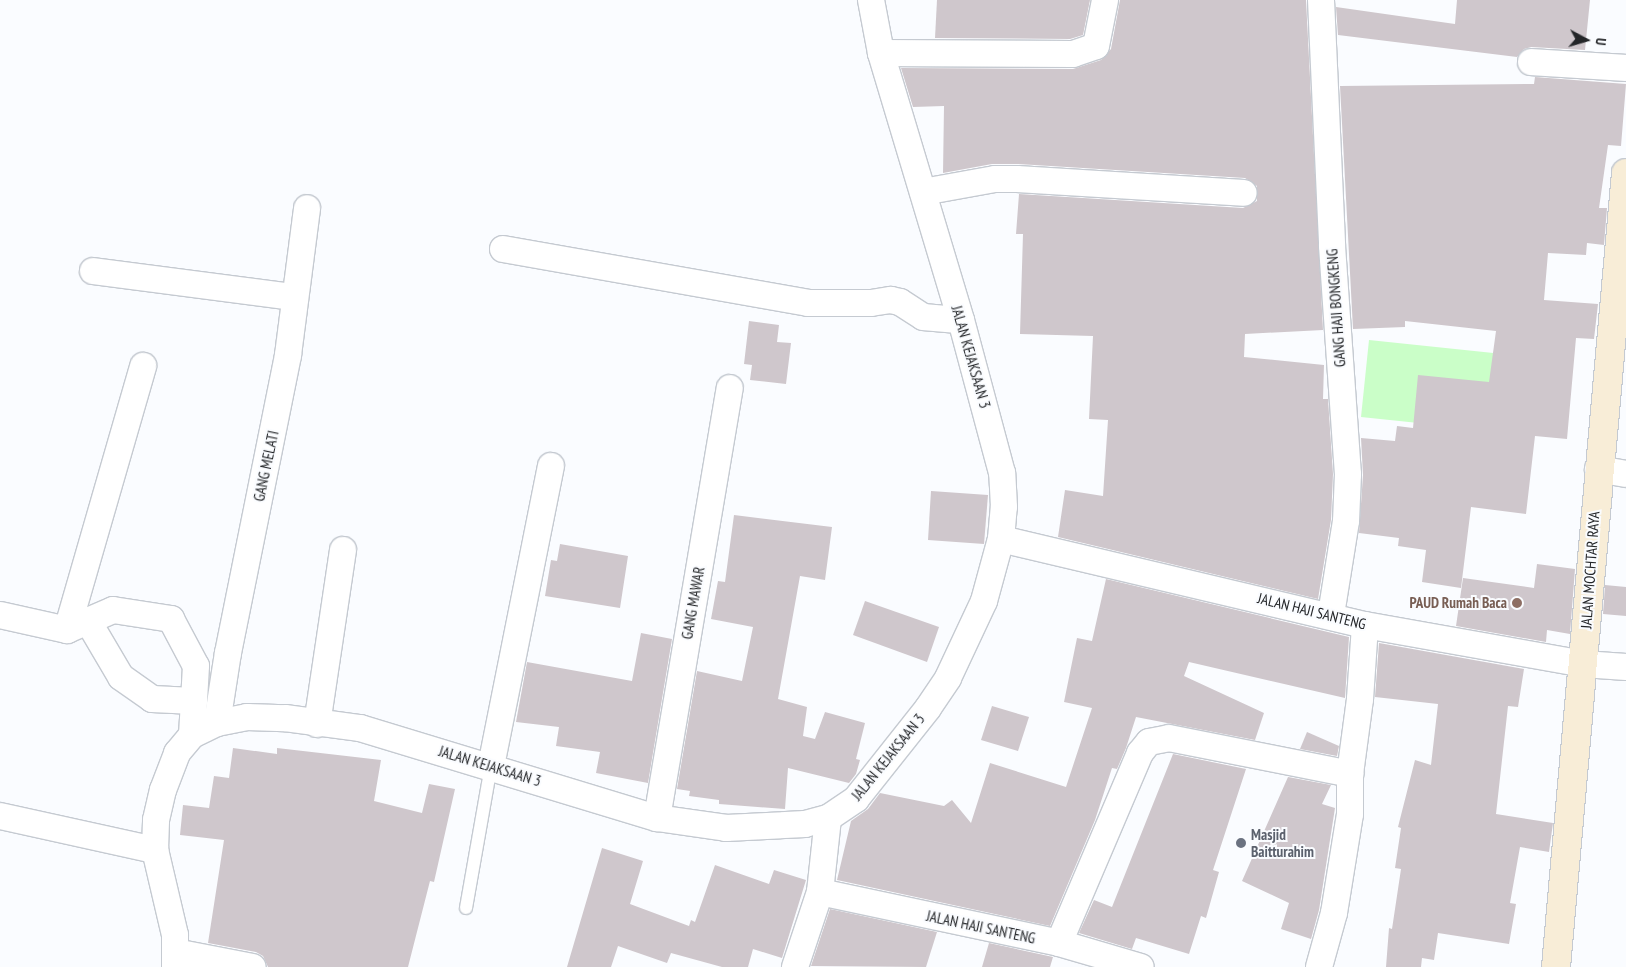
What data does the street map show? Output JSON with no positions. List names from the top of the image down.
{
  "streets": {
    "street": [
      "GANG HAJI BONGKENG",
      "JALAN KEJAKSAAN 3",
      "GANG MELATI",
      "JALAN MOCHTAR RAYA",
      "GANG MAWAR",
      "JALAN HAJI SANTENG"
    ]
  },
  "crossings": [
    ["GANG HAJI BONGKENG", "JALAN HAJI SANTENG"],
    ["JALAN KEJAKSAAN 3", "GANG MELATI"],
    ["JALAN KEJAKSAAN 3", "GANG MAWAR"],
    ["JALAN KEJAKSAAN 3", "JALAN HAJI SANTENG"],
    ["JALAN MOCHTAR RAYA", "JALAN HAJI SANTENG"]
  ],
  "places": ["PAUD Rumah Baca", "Masjid Baitturahim"],
  "north": "right"
}
